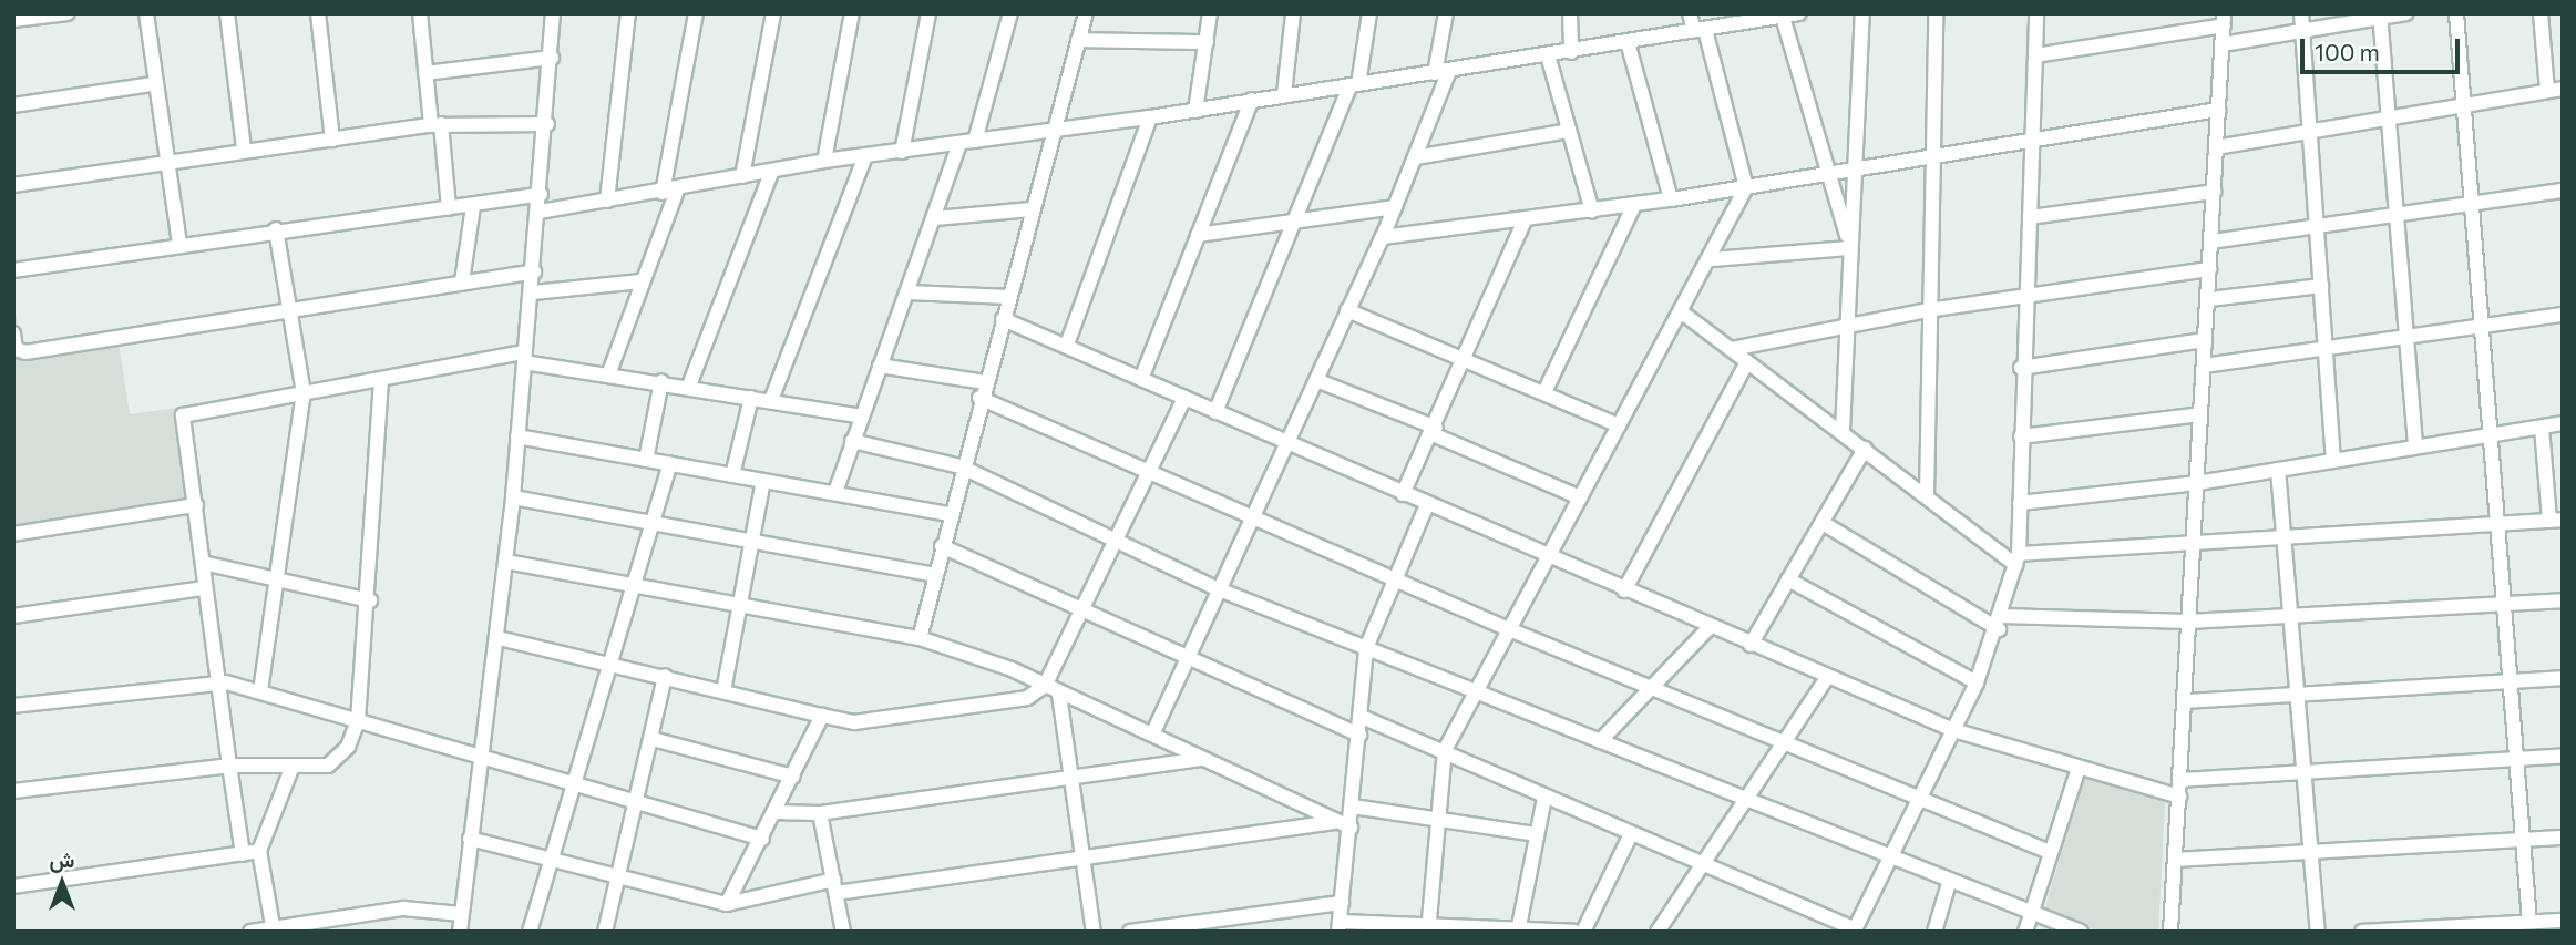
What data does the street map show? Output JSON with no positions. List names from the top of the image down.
{
  "scale_bar": "100 m",
  "north": "top"
}
